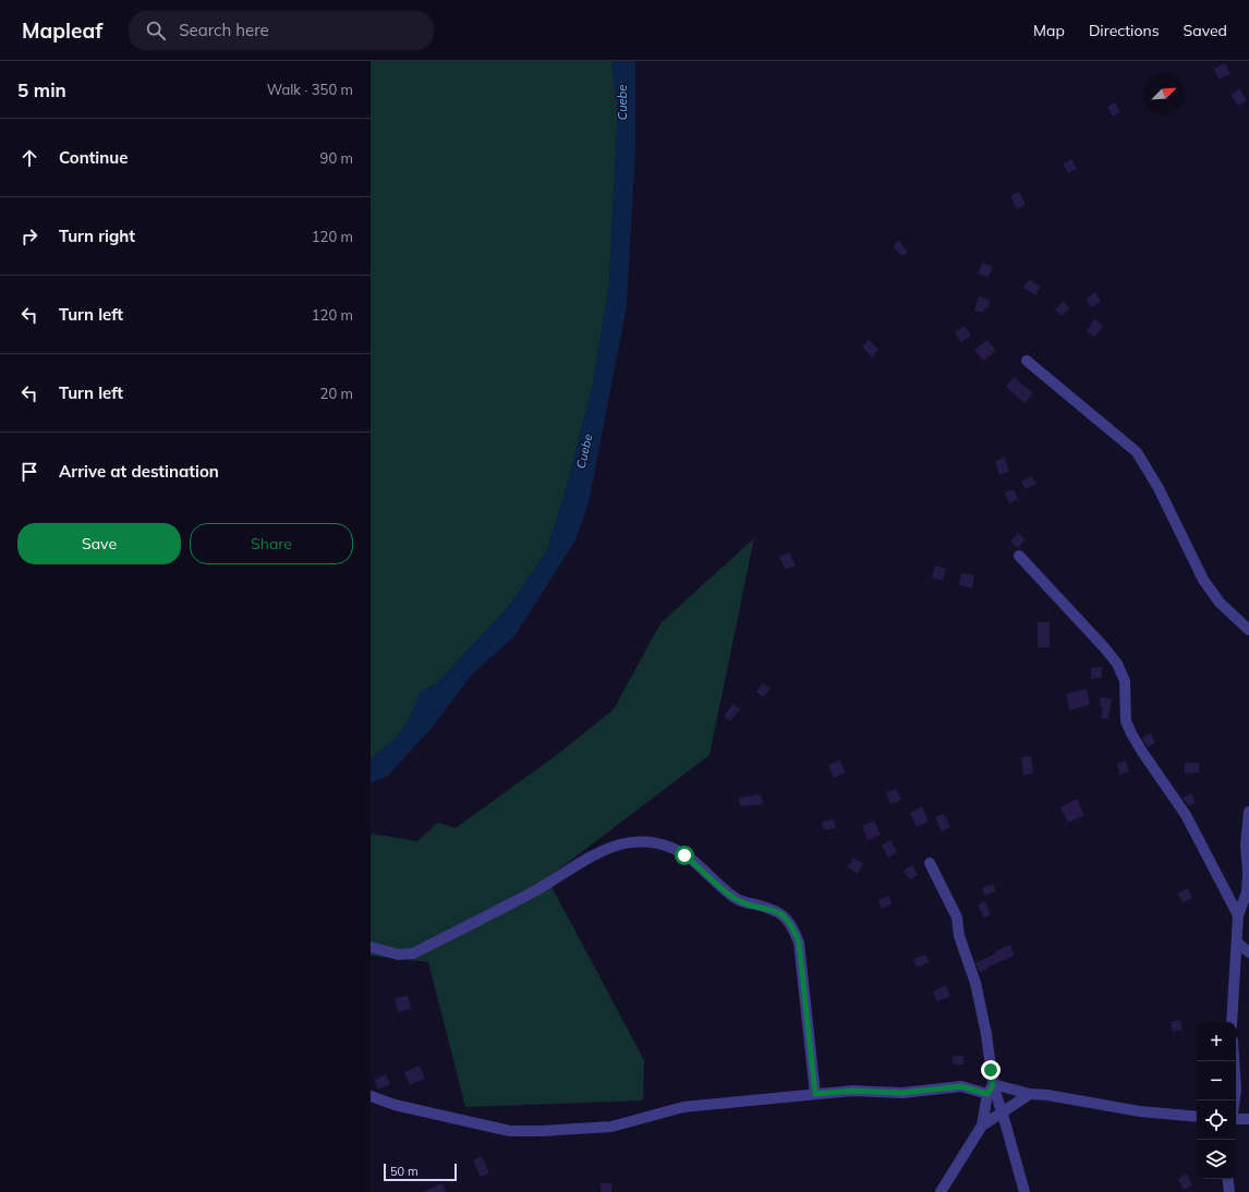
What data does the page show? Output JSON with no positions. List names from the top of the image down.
{
  "water": ["Cuebe"],
  "scale_bar": "50 m",
  "north": "top right",
  "page": {
    "header": "Mapleaf",
    "search": "Search here",
    "nav": ["Map", "Directions", "Saved"],
    "heading": ["5 min", "Walk · 350 m"],
    "list": [
      ["Continue", "90 m"],
      ["Turn right", "120 m"],
      ["Turn left", "120 m"],
      ["Turn left", "20 m"],
      "Arrive at destination"
    ],
    "buttons": ["Save", "Share"],
    "map_buttons": ["+", "−"],
    "scale": "50 m"
  }
}
